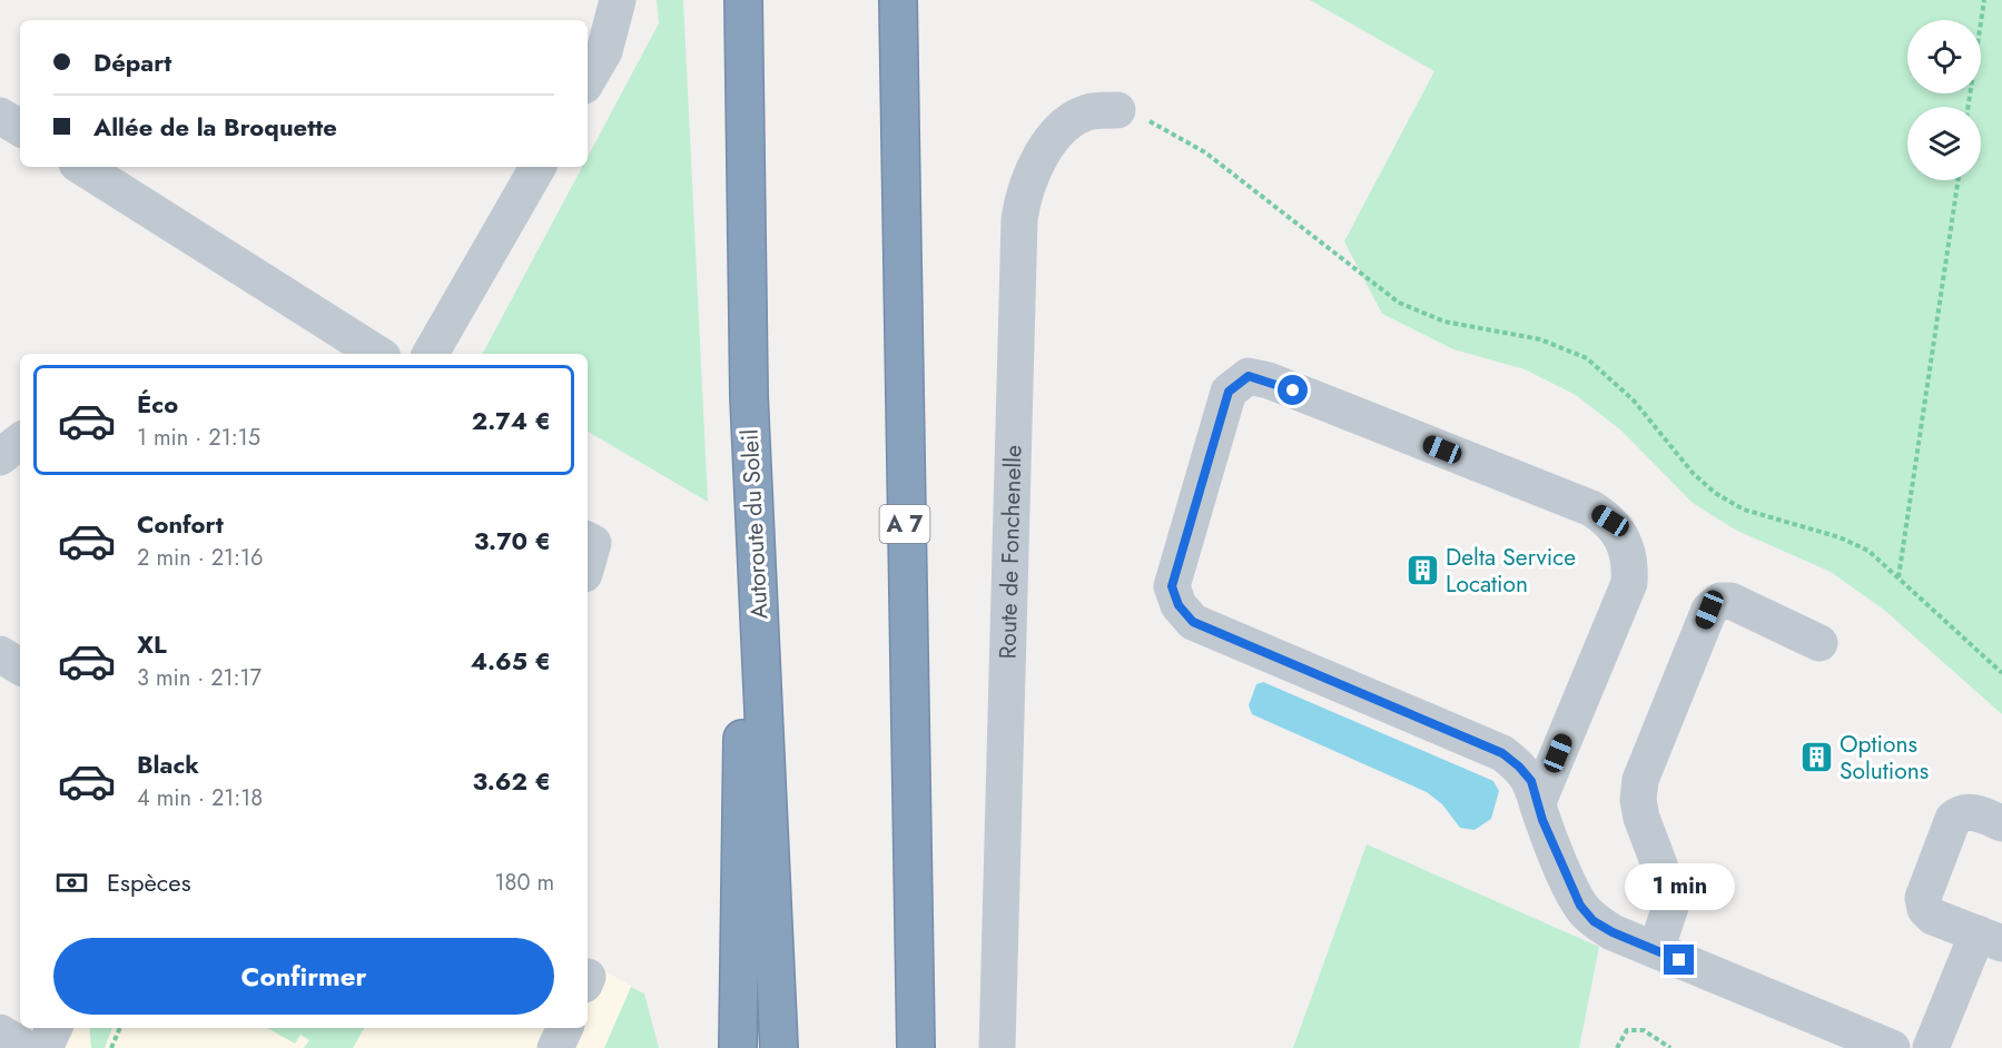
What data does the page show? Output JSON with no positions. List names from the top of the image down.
{
  "streets": {
    "highway": ["Autoroute du Soleil", "A 7"],
    "street": ["Route de Fonchenelle"]
  },
  "places": {
    "building": ["Delta Service Location", "Options Solutions"]
  },
  "page": {
    "banner": ["Départ", "Allée de la Broquette"],
    "list": [
      {
        "name": "Éco",
        "note": "1 min · 21:15",
        "value": "2.74 €"
      },
      {
        "name": "Confort",
        "note": "2 min · 21:16",
        "value": "3.70 €"
      },
      {
        "name": "XL",
        "note": "3 min · 21:17",
        "value": "4.65 €"
      },
      {
        "name": "Black",
        "note": "4 min · 21:18",
        "value": "3.62 €"
      }
    ],
    "pay": ["Espèces", "180 m"],
    "bubble": "1 min",
    "buttons": "Confirmer"
  }
}
